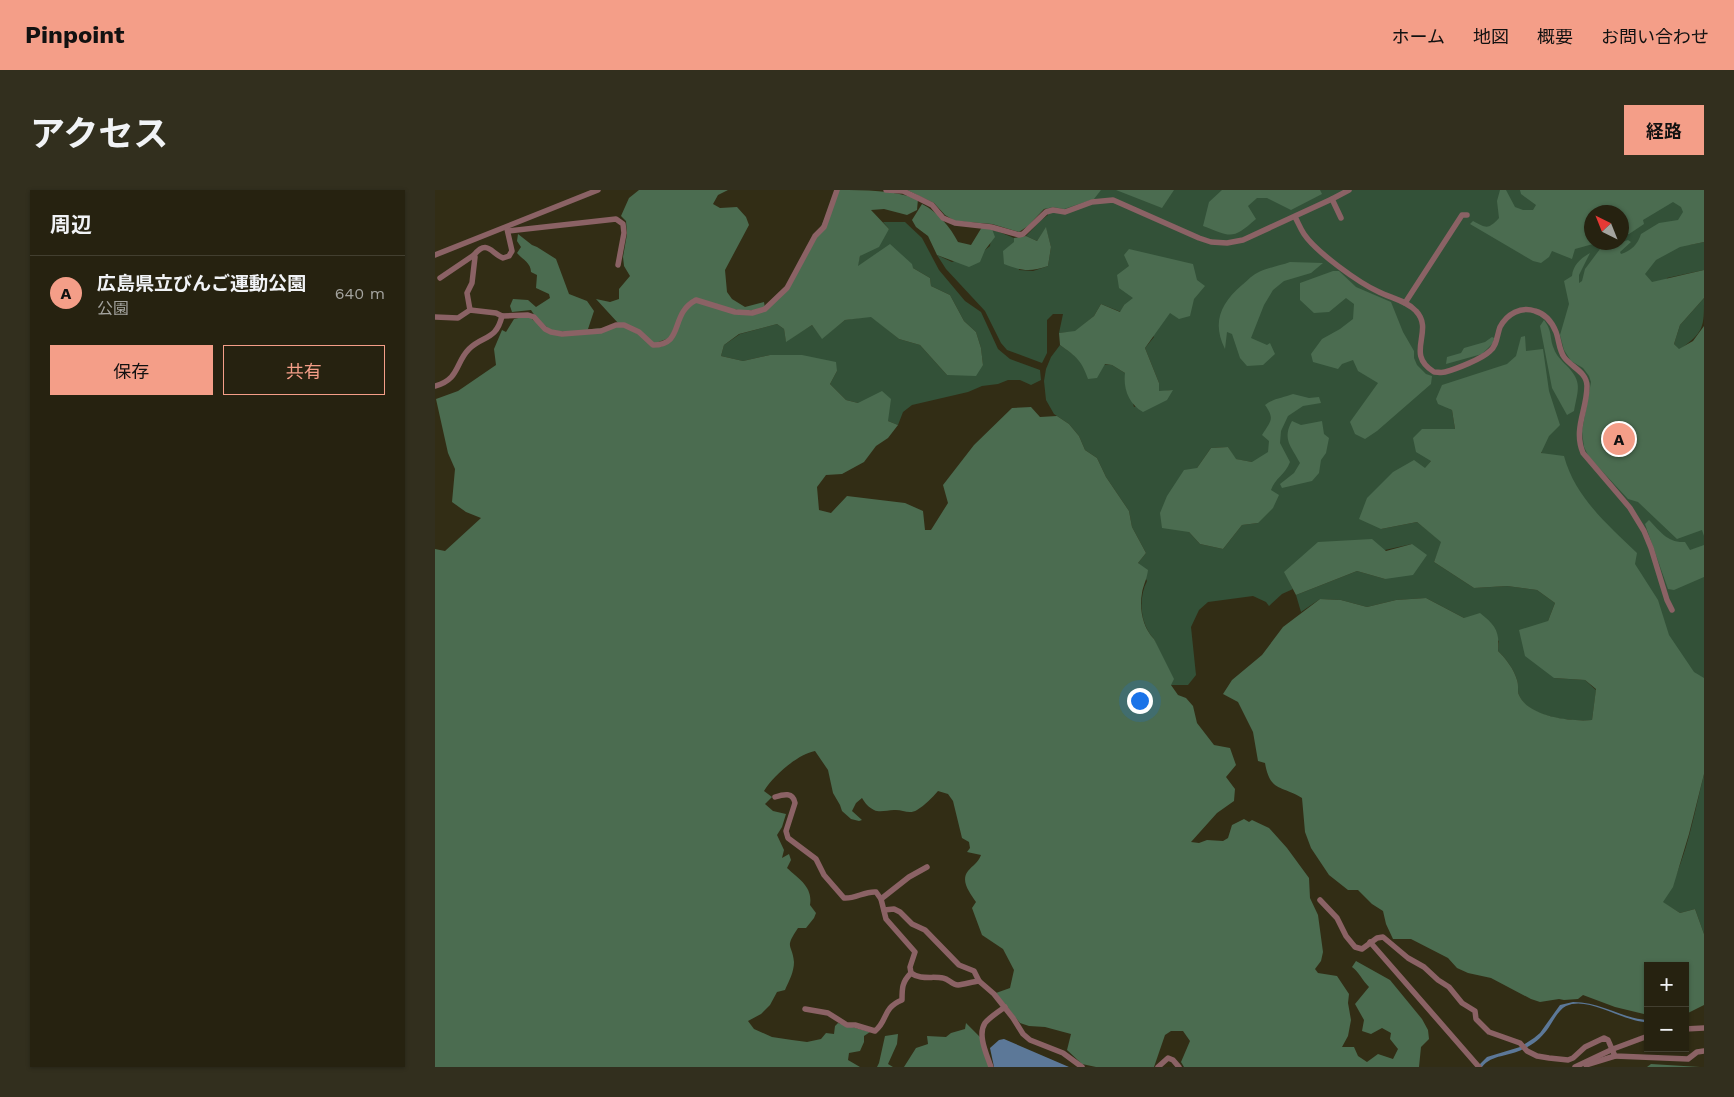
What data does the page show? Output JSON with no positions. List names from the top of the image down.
{
  "north": "top left",
  "page": {
    "header": "Pinpoint",
    "nav": [
      "ホーム",
      "地図",
      "概要",
      "お問い合わせ"
    ],
    "title": "アクセス",
    "buttons": [
      "経路",
      ["保存", "共有"]
    ],
    "heading": "周辺",
    "list": [
      {
        "mark": "A",
        "name": "広島県立びんご運動公園",
        "note": "公園",
        "value": "640 m"
      }
    ],
    "pins": "A",
    "map_buttons": ["+", "−"]
  }
}
